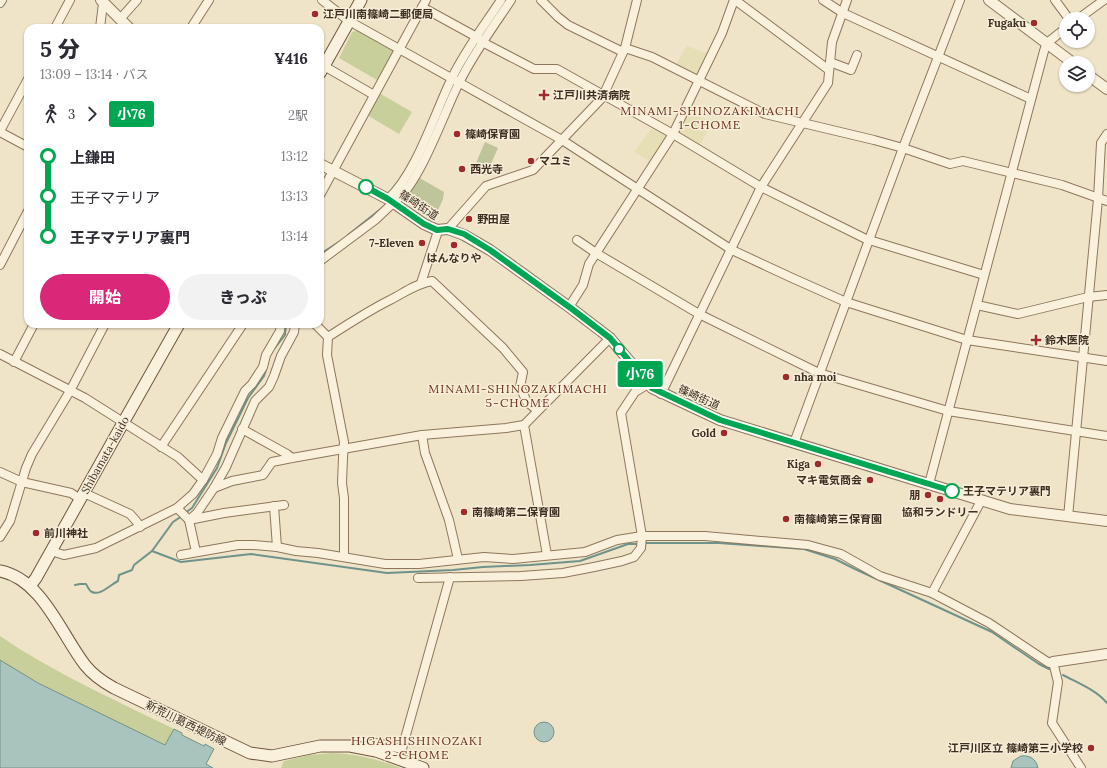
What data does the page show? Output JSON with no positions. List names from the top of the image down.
{
  "streets": {
    "main road": ["Shibamata-kaido", "新荒川葛西堤防線"],
    "street": ["篠崎街道"]
  },
  "crossings": [
    ["Shibamata-kaido", "新荒川葛西堤防線"]
  ],
  "districts": ["MINAMI-SHINOZAKIMACHI 1-CHOME", "MINAMI-SHINOZAKIMACHI 5-CHOME", "HIGASHISHINOZAKI 2-CHOME"],
  "places": {
    "other": [
      "江戸川南篠崎二郵便局",
      "Fugaku",
      "篠崎保育園",
      "マユミ",
      "西光寺",
      "野田屋",
      "7-Eleven",
      "はんなりや",
      "nha moi",
      "Gold",
      "Kiga",
      "マキ電気商会",
      "王子マテリア裏門",
      "朋",
      "協和ランドリー",
      "南篠崎第二保育園",
      "南篠崎第三保育園",
      "前川神社",
      "江戸川区立 篠崎第三小学校"
    ],
    "health": ["江戸川共済病院", "鈴木医院"]
  },
  "lines": ["bus line 小76"],
  "page": {
    "on_map": "小76",
    "heading": ["5 分", "13:09 – 13:14 · バス", "¥416"],
    "legs": ["3", "小76", "2駅"],
    "list": [
      {
        "name": "上鎌田",
        "value": "13:12"
      },
      {
        "name": "王子マテリア",
        "value": "13:13"
      },
      {
        "name": "王子マテリア裏門",
        "value": "13:14"
      }
    ],
    "buttons": ["開始", "きっぷ"]
  }
}
